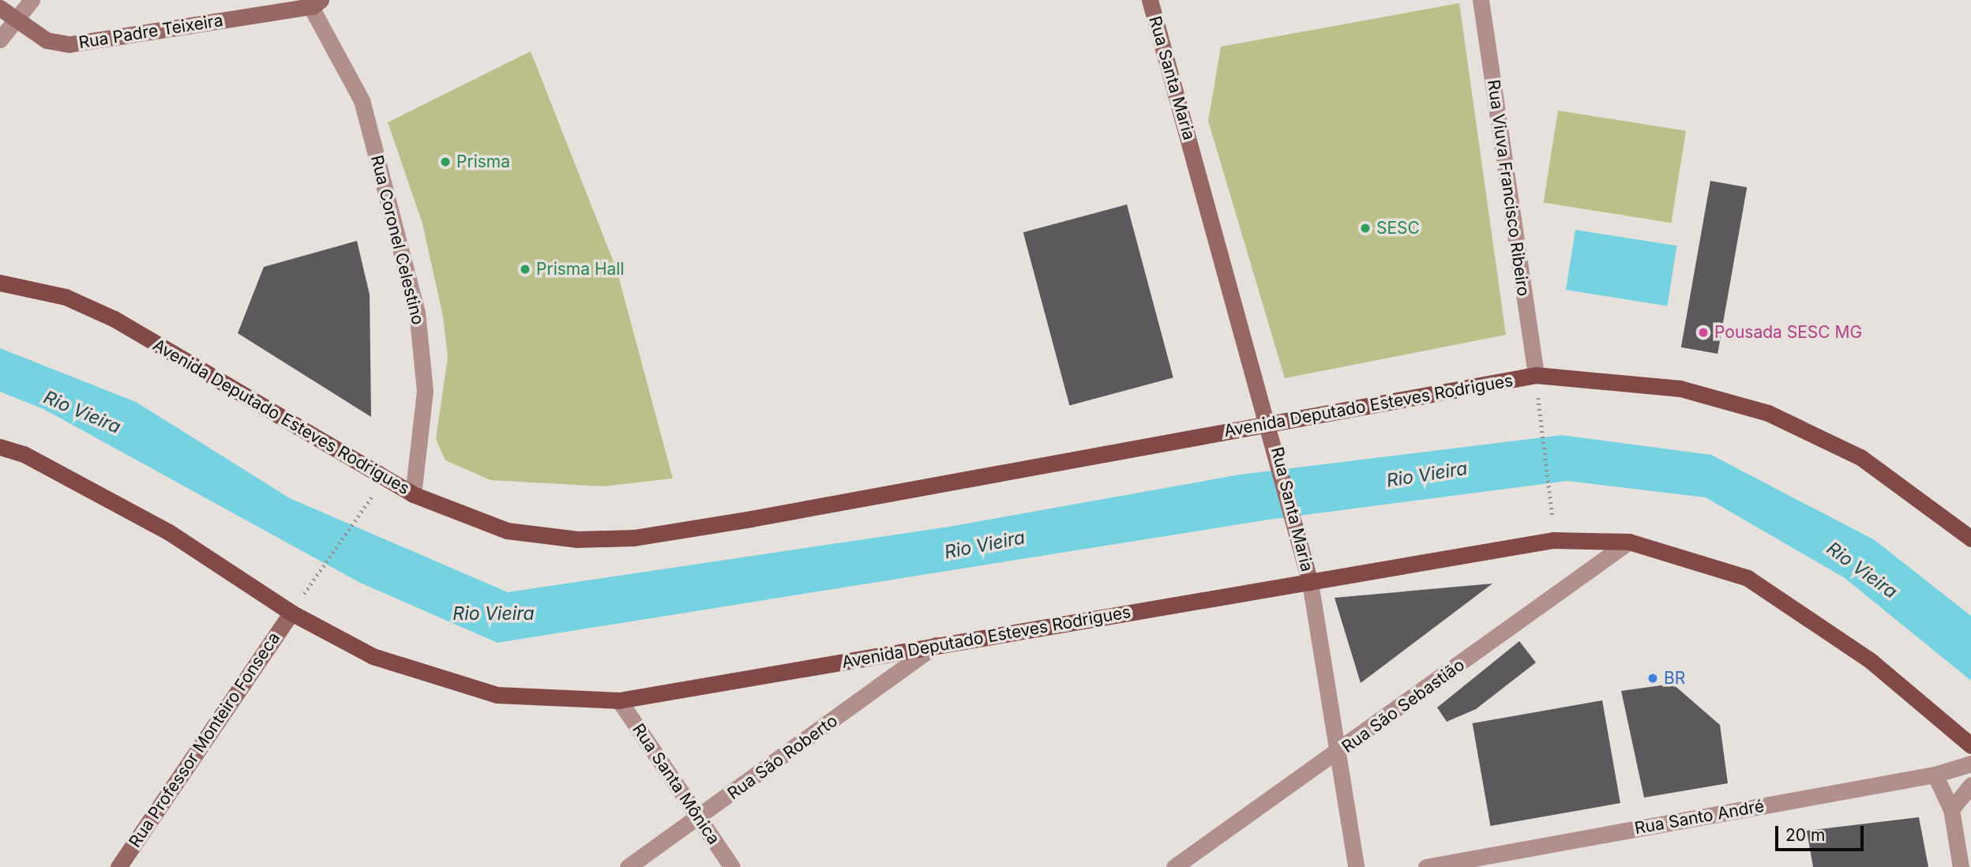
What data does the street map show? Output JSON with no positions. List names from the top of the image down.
{
  "streets": {
    "main road": [
      "Rua Padre Teixeira",
      "Rua Santa Maria",
      "Avenida Deputado Esteves Rodrigues",
      "Rua Professor Monteiro Fonseca"
    ],
    "street": [
      "Rua Viuva Francisco Ribeiro",
      "Rua Coronel Celestino",
      "Rua São Sebastião",
      "Rua São Roberto",
      "Rua Santa Mônica",
      "Rua Santo André"
    ]
  },
  "crossings": [
    ["Rua Padre Teixeira", "Rua Coronel Celestino"],
    ["Rua Santa Maria", "Avenida Deputado Esteves Rodrigues"],
    ["Rua Santa Maria", "Rua São Sebastião"],
    ["Rua Viuva Francisco Ribeiro", "Avenida Deputado Esteves Rodrigues"],
    ["Rua Coronel Celestino", "Avenida Deputado Esteves Rodrigues"],
    ["Avenida Deputado Esteves Rodrigues", "Rua São Sebastião"],
    ["Avenida Deputado Esteves Rodrigues", "Rua Professor Monteiro Fonseca"],
    ["Avenida Deputado Esteves Rodrigues", "Rua São Roberto"],
    ["Avenida Deputado Esteves Rodrigues", "Rua Santa Mônica"],
    ["Rua São Roberto", "Rua Santa Mônica"]
  ],
  "water": ["Rio Vieira"],
  "places": [
    "Prisma",
    "SESC",
    "Prisma Hall",
    "Pousada SESC MG",
    "BR"
  ],
  "scale_bar": "20 m"
}
